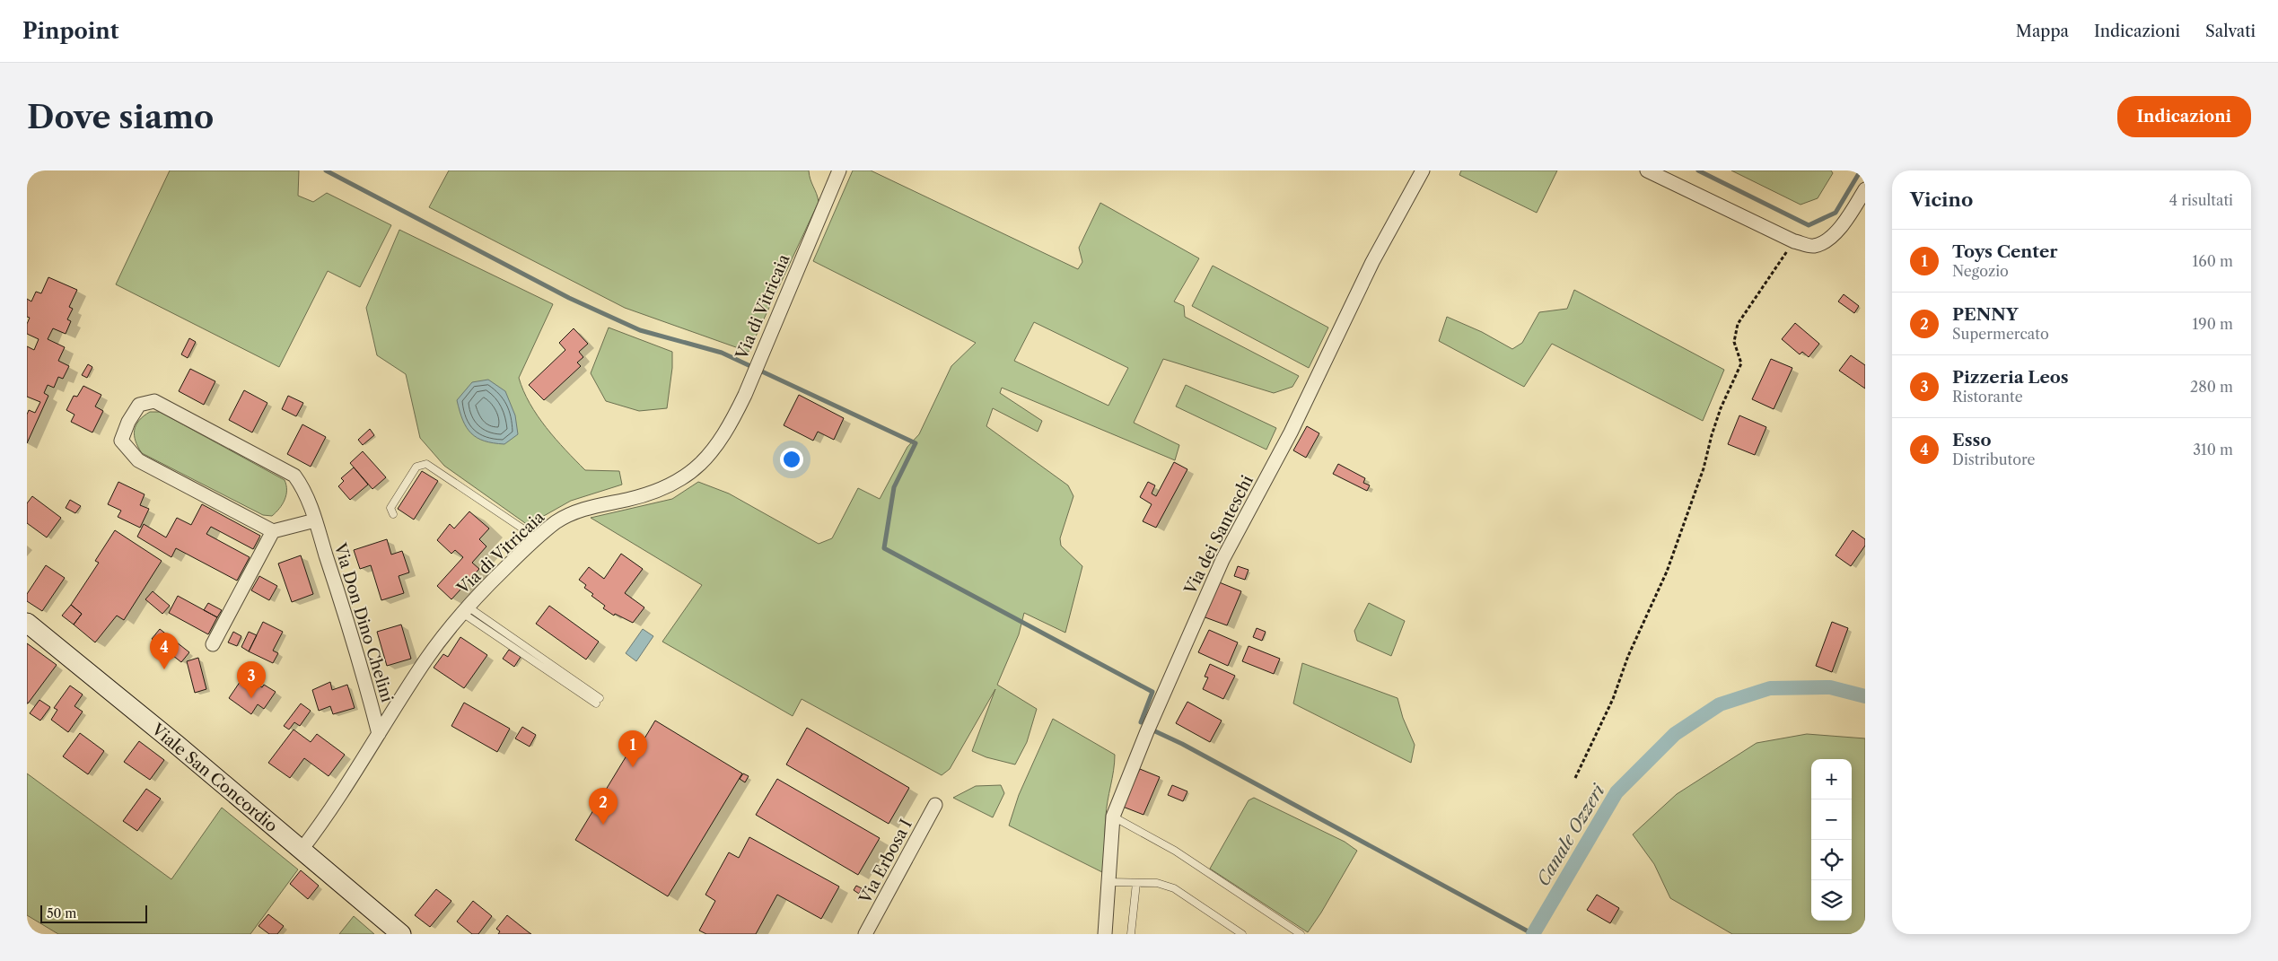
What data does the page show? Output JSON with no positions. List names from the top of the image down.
{
  "streets": {
    "main road": ["Viale San Concordio"],
    "street": [
      "Via di Vitricaia",
      "Via dei Santeschi",
      "Via Don Dino Chelini",
      "Via Erbosa I"
    ]
  },
  "crossings": [
    ["Via di Vitricaia", "Via Don Dino Chelini"],
    ["Via di Vitricaia", "Viale San Concordio"]
  ],
  "water": ["Canale Ozzeri"],
  "scale_bar": "50 m",
  "page": {
    "header": "Pinpoint",
    "nav": ["Mappa", "Indicazioni", "Salvati"],
    "buttons": "Indicazioni",
    "title": "Dove siamo",
    "heading": ["Vicino", "4 risultati"],
    "list": [
      {
        "mark": "1",
        "name": "Toys Center",
        "note": "Negozio",
        "value": "160 m"
      },
      {
        "mark": "2",
        "name": "PENNY",
        "note": "Supermercato",
        "value": "190 m"
      },
      {
        "mark": "3",
        "name": "Pizzeria Leos",
        "note": "Ristorante",
        "value": "280 m"
      },
      {
        "mark": "4",
        "name": "Esso",
        "note": "Distributore",
        "value": "310 m"
      }
    ],
    "pins": [
      "4",
      "3",
      "1",
      "2"
    ],
    "map_buttons": ["+", "−"],
    "scale": "50 m"
  }
}
